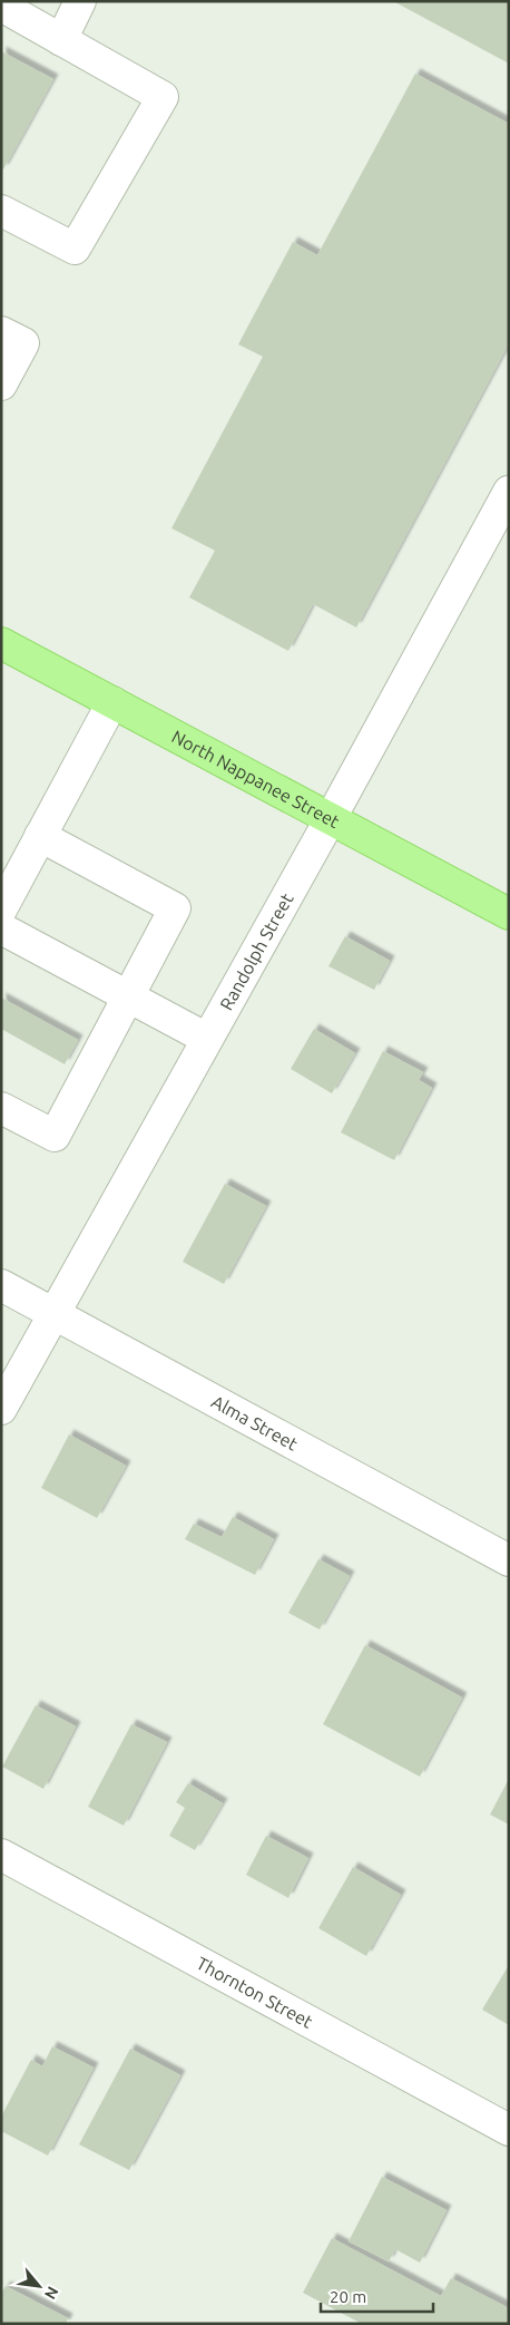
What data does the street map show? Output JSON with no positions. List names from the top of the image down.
{
  "streets": {
    "main road": ["North Nappanee Street"],
    "street": ["Randolph Street", "Alma Street", "Thornton Street"]
  },
  "crossings": [
    ["North Nappanee Street", "Randolph Street"],
    ["Randolph Street", "Alma Street"]
  ],
  "scale_bar": "20 m",
  "north": "bottom right"
}
